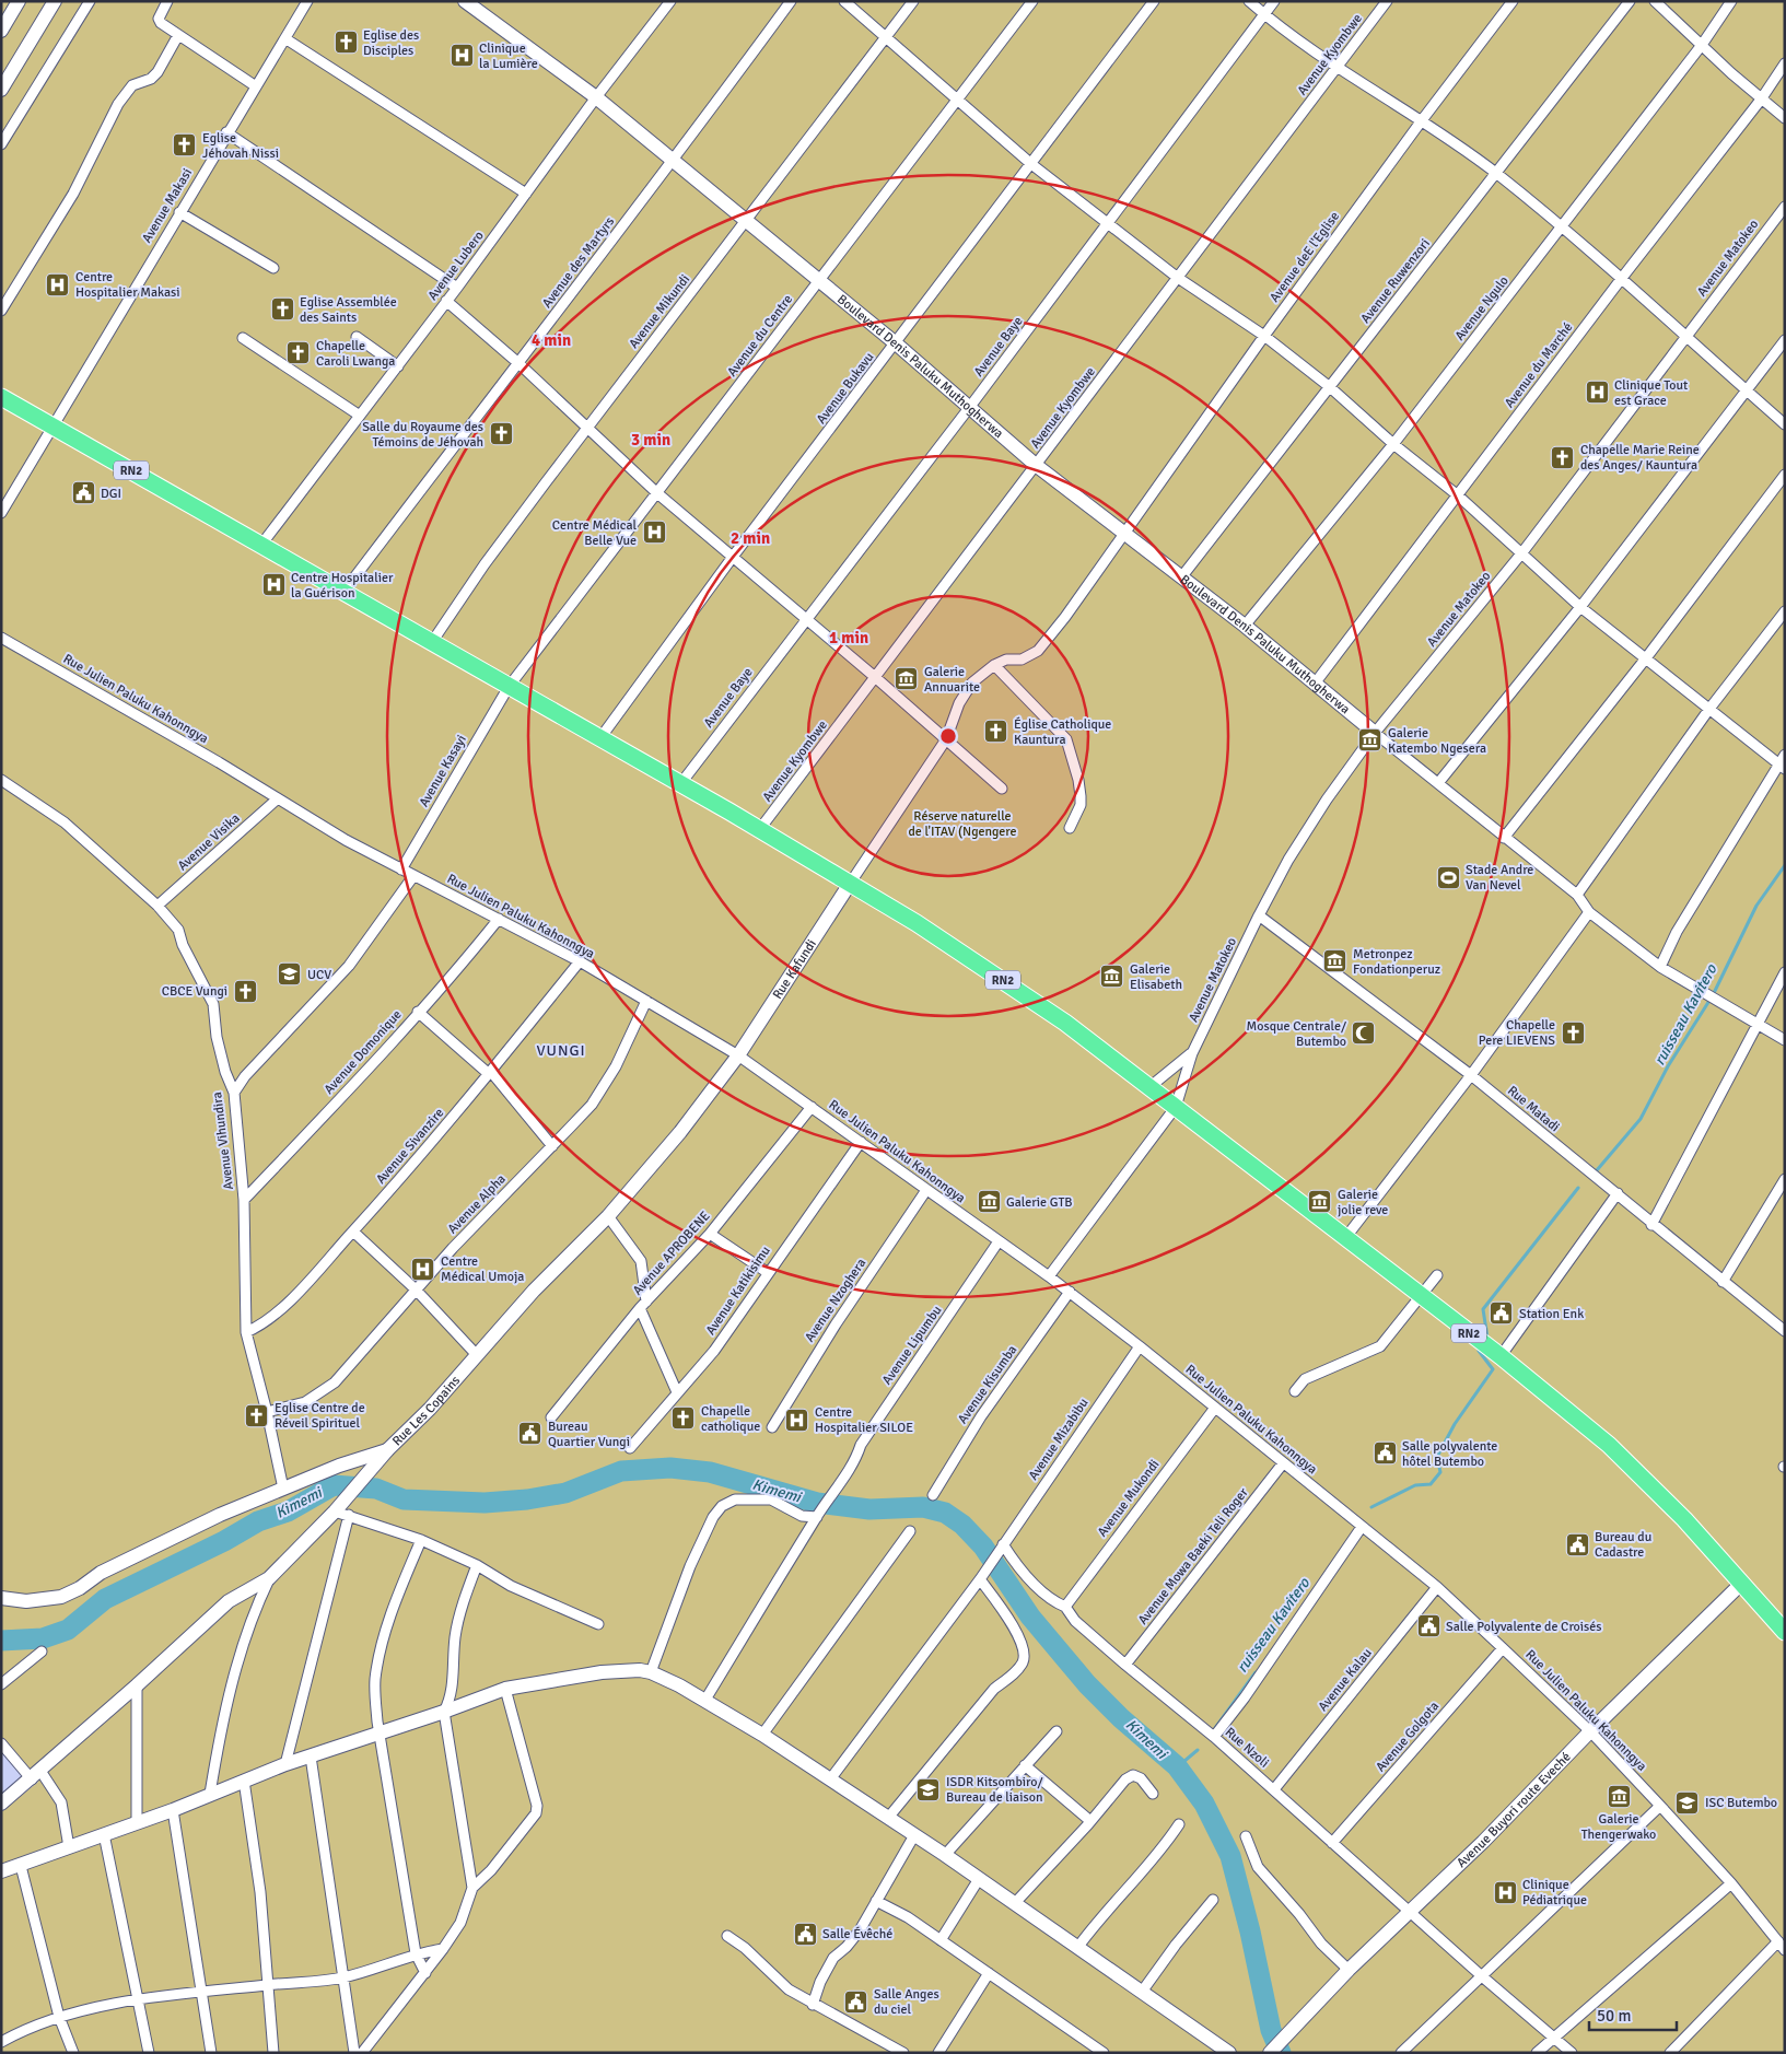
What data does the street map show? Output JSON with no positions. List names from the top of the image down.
{
  "streets": {
    "highway": ["RN2"],
    "street": [
      "Avenue Kyombwe",
      "Avenue Makasi",
      "Avenue deE l'Eglise",
      "Avenue Matokeo",
      "Avenue des Martyrs",
      "Avenue Lubero",
      "Avenue Ruwenzori",
      "Avenue Ngulo",
      "Avenue Mikundi",
      "Avenue du Centre",
      "Avenue Baye",
      "Avenue du Marché",
      "Boulevard Denis Paluku Muthogherwa",
      "Avenue Bukavu",
      "Rue Julien Paluku Kahonngya",
      "Avenue Kasayi",
      "Avenue Visika",
      "Rue Kafundi",
      "Avenue Domonique",
      "Rue Matadi",
      "Avenue Vihundira",
      "Avenue Sivanzire",
      "Avenue Alpha",
      "Avenue APROBENE",
      "Avenue Katikisimu",
      "Avenue Nzoghera",
      "Avenue Lipumbu",
      "Avenue Kisumba",
      "Rue Les Copains",
      "Avenue Mizabibu",
      "Avenue Mukondi",
      "Avenue Mowa Baeki Teli Roger",
      "Avenue Kalau",
      "Avenue Golgota",
      "Rue Nzoli",
      "Avenue Buyori route Eveché"
    ]
  },
  "crossings": [
    ["Avenue Kyombwe", "Boulevard Denis Paluku Muthogherwa"],
    ["Avenue Kyombwe", "RN2"],
    ["Avenue Makasi", "RN2"],
    ["Avenue deE l'Eglise", "Boulevard Denis Paluku Muthogherwa"],
    ["Avenue Matokeo", "Boulevard Denis Paluku Muthogherwa"],
    ["Avenue Matokeo", "RN2"],
    ["Avenue Matokeo", "Rue Matadi"],
    ["Avenue des Martyrs", "Boulevard Denis Paluku Muthogherwa"],
    ["Avenue des Martyrs", "RN2"],
    ["Avenue Lubero", "Boulevard Denis Paluku Muthogherwa"],
    ["Avenue Lubero", "RN2"],
    ["Avenue Ruwenzori", "Boulevard Denis Paluku Muthogherwa"],
    ["Avenue Ngulo", "Boulevard Denis Paluku Muthogherwa"],
    ["Avenue Mikundi", "Boulevard Denis Paluku Muthogherwa"],
    ["Avenue Mikundi", "RN2"],
    ["Avenue du Centre", "Boulevard Denis Paluku Muthogherwa"],
    ["Avenue du Centre", "RN2"],
    ["Avenue du Centre", "Avenue Kasayi"],
    ["Avenue Baye", "Boulevard Denis Paluku Muthogherwa"],
    ["Avenue Baye", "RN2"],
    ["Avenue du Marché", "Boulevard Denis Paluku Muthogherwa"],
    ["Boulevard Denis Paluku Muthogherwa", "Avenue Bukavu"],
    ["Avenue Bukavu", "RN2"],
    ["RN2", "Avenue Kasayi"],
    ["RN2", "Rue Kafundi"],
    ["RN2", "Avenue Buyori route Eveché"],
    ["Rue Julien Paluku Kahonngya", "Avenue Kasayi"],
    ["Rue Julien Paluku Kahonngya", "Avenue Visika"],
    ["Rue Julien Paluku Kahonngya", "Rue Kafundi"],
    ["Rue Julien Paluku Kahonngya", "Avenue Domonique"],
    ["Rue Julien Paluku Kahonngya", "Avenue Sivanzire"],
    ["Rue Julien Paluku Kahonngya", "Avenue Alpha"],
    ["Rue Julien Paluku Kahonngya", "Avenue APROBENE"],
    ["Rue Julien Paluku Kahonngya", "Avenue Katikisimu"],
    ["Rue Julien Paluku Kahonngya", "Avenue Nzoghera"],
    ["Rue Julien Paluku Kahonngya", "Avenue Lipumbu"],
    ["Rue Julien Paluku Kahonngya", "Avenue Kisumba"],
    ["Rue Julien Paluku Kahonngya", "Rue Les Copains"],
    ["Rue Julien Paluku Kahonngya", "Avenue Mizabibu"],
    ["Rue Julien Paluku Kahonngya", "Avenue Mukondi"],
    ["Rue Julien Paluku Kahonngya", "Avenue Mowa Baeki Teli Roger"],
    ["Rue Julien Paluku Kahonngya", "Avenue Kalau"],
    ["Rue Julien Paluku Kahonngya", "Avenue Golgota"],
    ["Rue Julien Paluku Kahonngya", "Avenue Buyori route Eveché"],
    ["Avenue Visika", "Avenue Vihundira"],
    ["Rue Kafundi", "Rue Les Copains"],
    ["Avenue Domonique", "Avenue Vihundira"],
    ["Avenue Vihundira", "Avenue Sivanzire"],
    ["Avenue Vihundira", "Avenue Alpha"],
    ["Avenue Vihundira", "Rue Les Copains"],
    ["Avenue Mizabibu", "Rue Nzoli"],
    ["Avenue Mukondi", "Rue Nzoli"],
    ["Avenue Mowa Baeki Teli Roger", "Rue Nzoli"],
    ["Avenue Kalau", "Rue Nzoli"],
    ["Avenue Golgota", "Rue Nzoli"],
    ["Rue Nzoli", "Avenue Buyori route Eveché"]
  ],
  "districts": ["VUNGI"],
  "water": ["ruisseau Kavitero", "Kimemi"],
  "parks": ["Réserve naturelle de l'ITAV (Ngengere"],
  "places": {
    "church": [
      "Eglise des Disciples",
      "Eglise Jéhovah Nissi",
      "Eglise Assemblée des Saints",
      "Chapelle Caroli Lwanga",
      "Salle du Royaume des Témoins de Jéhovah",
      "Chapelle Marie Reine des Anges/ Kauntura",
      "Église Catholique Kauntura",
      "CBCE Vungi",
      "Chapelle Pere LIEVENS",
      "Eglise Centre de Réveil Spirituel",
      "Chapelle catholique"
    ],
    "hospital": [
      "Clinique la Lumière",
      "Centre Hospitalier Makasi",
      "Clinique Tout est Grace",
      "Centre Médical Belle Vue",
      "Centre Hospitalier la Guérison",
      "Centre Médical Umoja",
      "Centre Hospitalier SILOE",
      "Clinique Pédiatrique"
    ],
    "public building": [
      "DGI",
      "Station Enk",
      "Bureau Quartier Vungi",
      "Salle polyvalente hôtel Butembo",
      "Bureau du Cadastre",
      "Salle Polyvalente de Croisés",
      "Salle Évêché",
      "Salle Anges du ciel"
    ],
    "museum": [
      "Galerie Annuarite",
      "Galerie Katembo Ngesera",
      "Metronpez Fondationperuz",
      "Galerie Elisabeth",
      "Galerie GTB",
      "Galerie jolie reve",
      "Galerie Thengerwako"
    ],
    "sports": ["Stade Andre Van Nevel"],
    "school or university": ["UCV", "ISDR Kitsombiro/ Bureau de liaison", "ISC Butembo"],
    "mosque": ["Mosque Centrale/ Butembo"]
  },
  "scale_bar": "50 m",
  "rings": [
    "4 min",
    "3 min",
    "2 min",
    "1 min"
  ]
}
